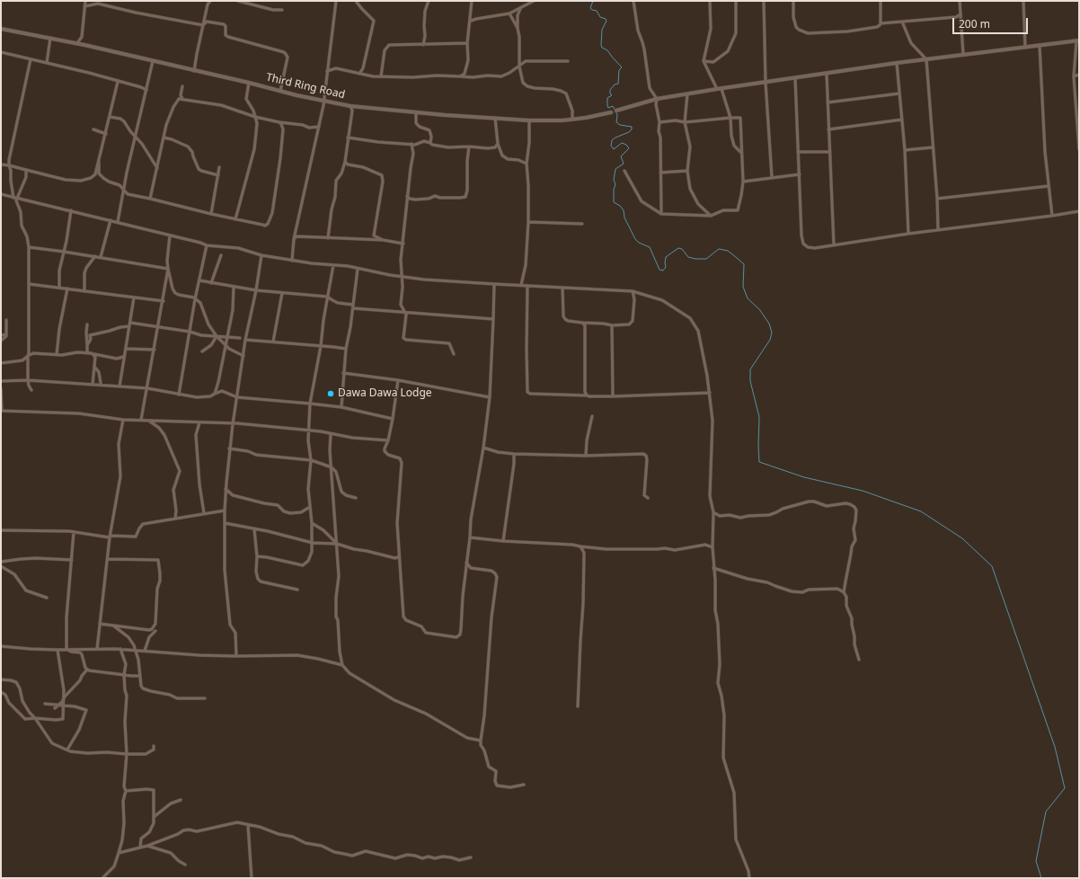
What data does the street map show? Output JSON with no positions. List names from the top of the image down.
{
  "streets": {
    "street": ["Third Ring Road"]
  },
  "places": ["Dawa Dawa Lodge"],
  "scale_bar": "200 m"
}
